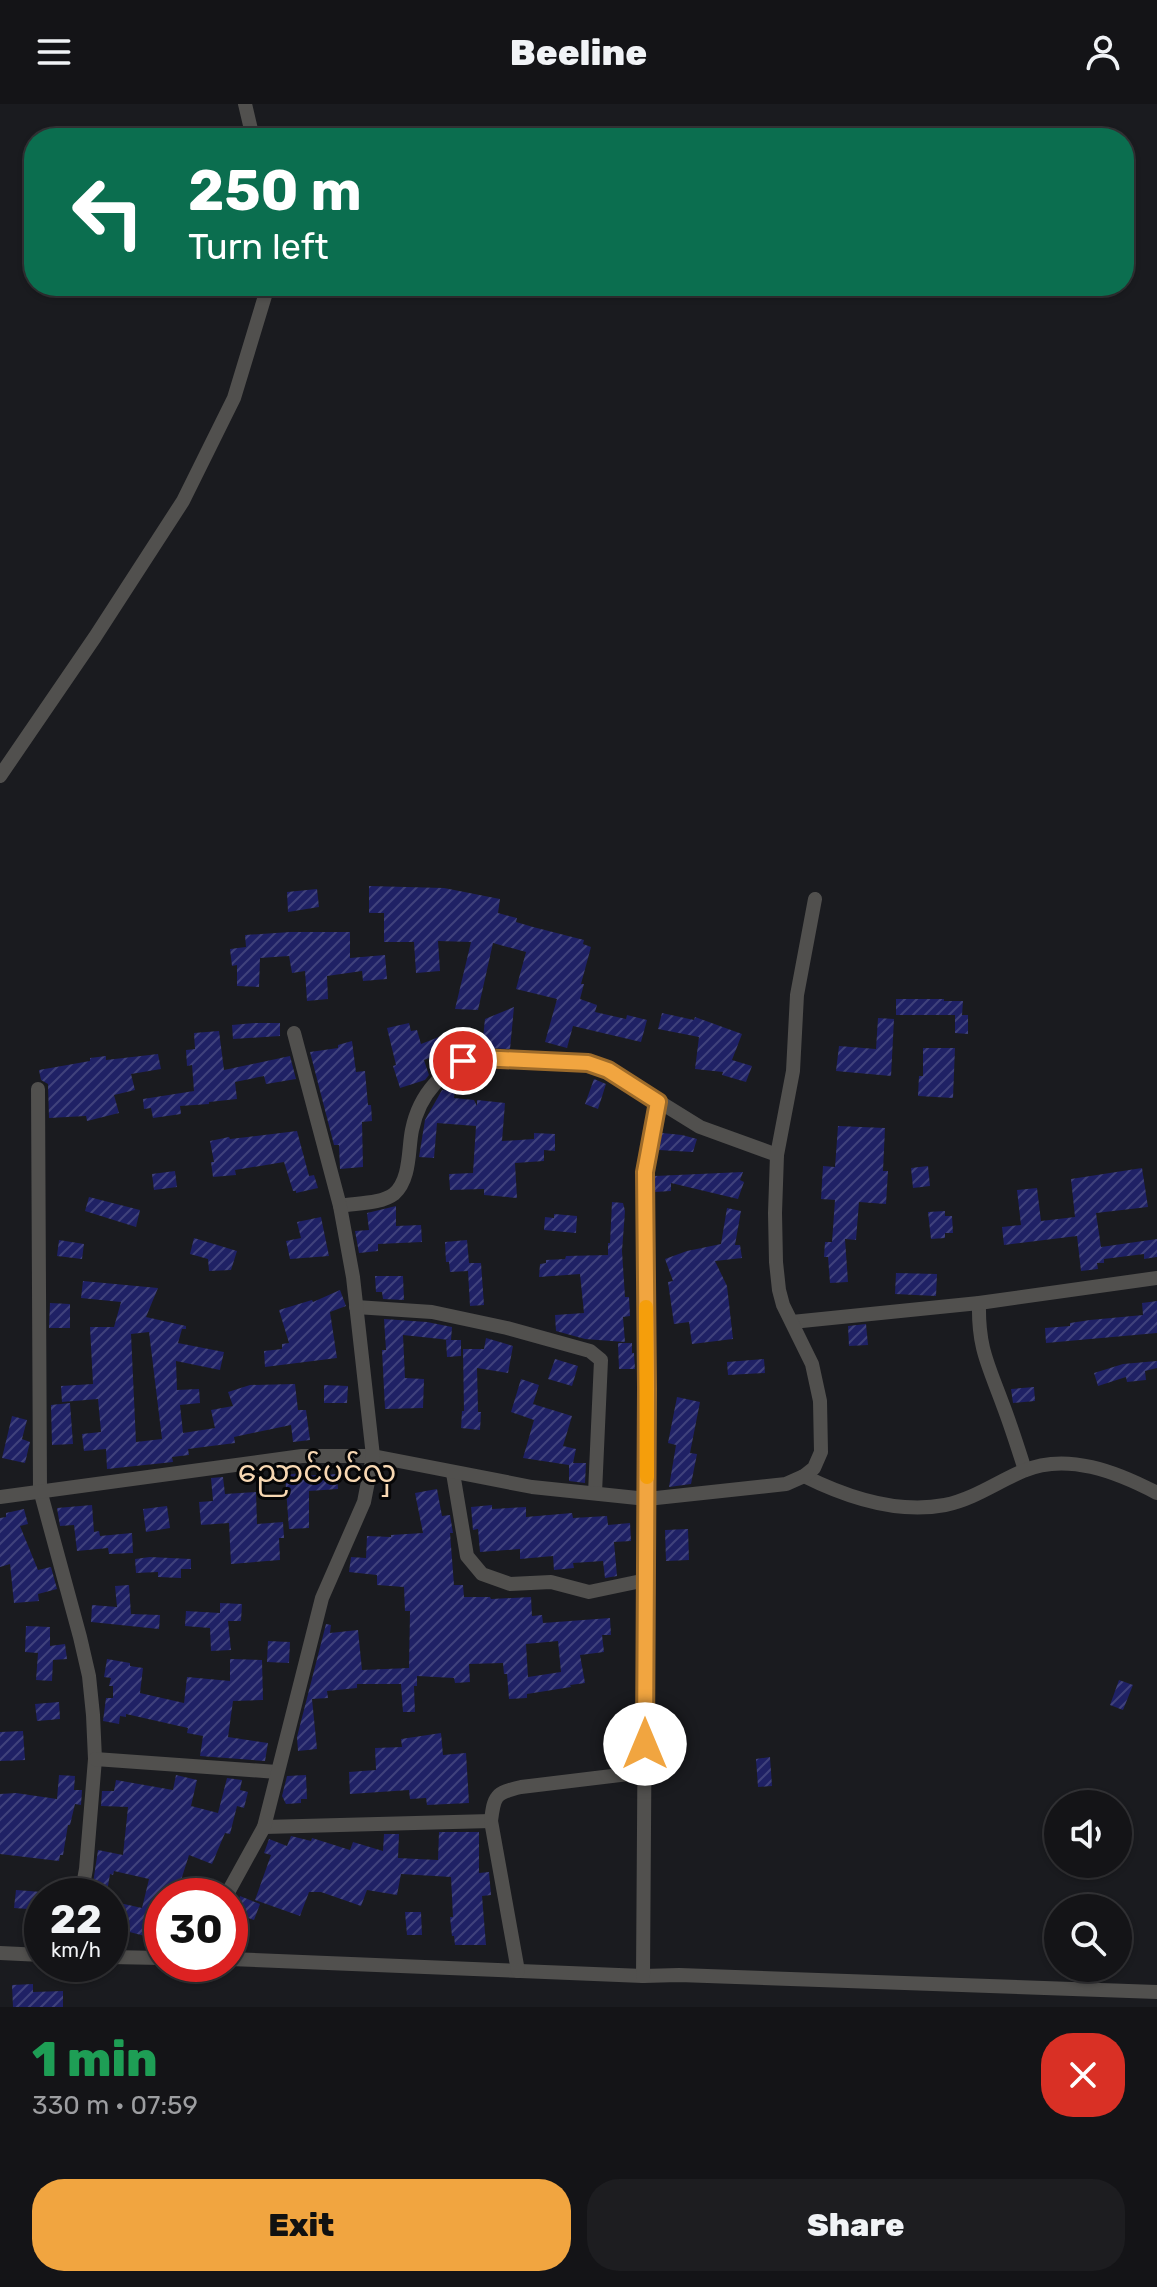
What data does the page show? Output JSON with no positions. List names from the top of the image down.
{
  "districts": ["ညောင်ပင်လှ"],
  "page": {
    "header": "Beeline",
    "turn": ["250 m", "Turn left"],
    "speed": "22 km/h",
    "limit": "30",
    "heading": ["1 min", "330 m · 07:59"],
    "buttons": ["Exit", "Share"]
  }
}
